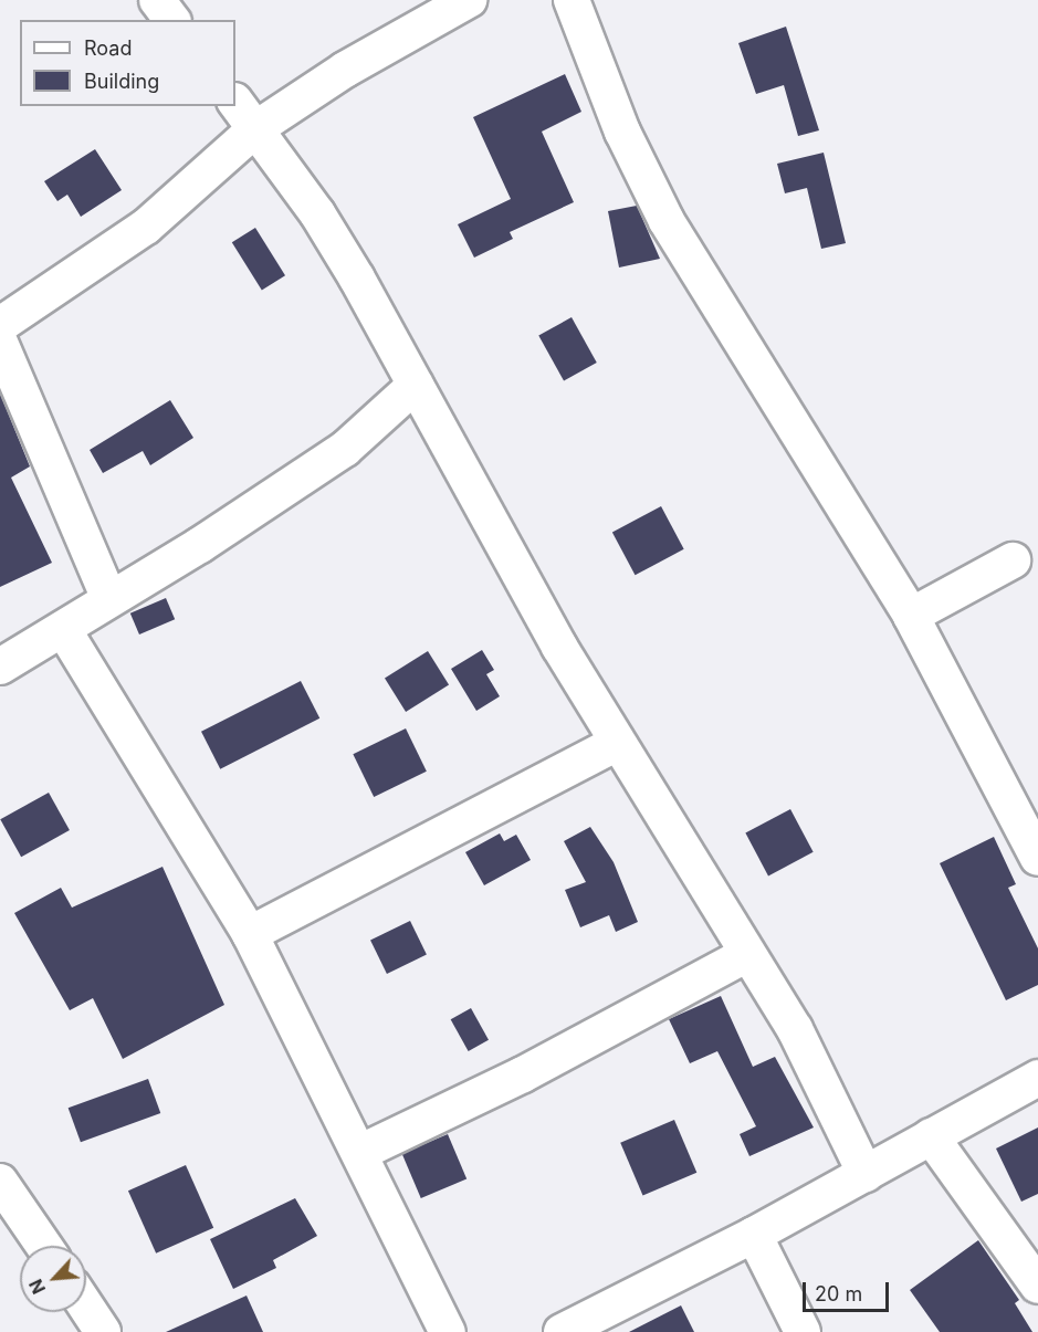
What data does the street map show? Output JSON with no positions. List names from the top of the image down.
{
  "legend": ["Road", "Building"],
  "scale_bar": "20 m",
  "north": "bottom left"
}
